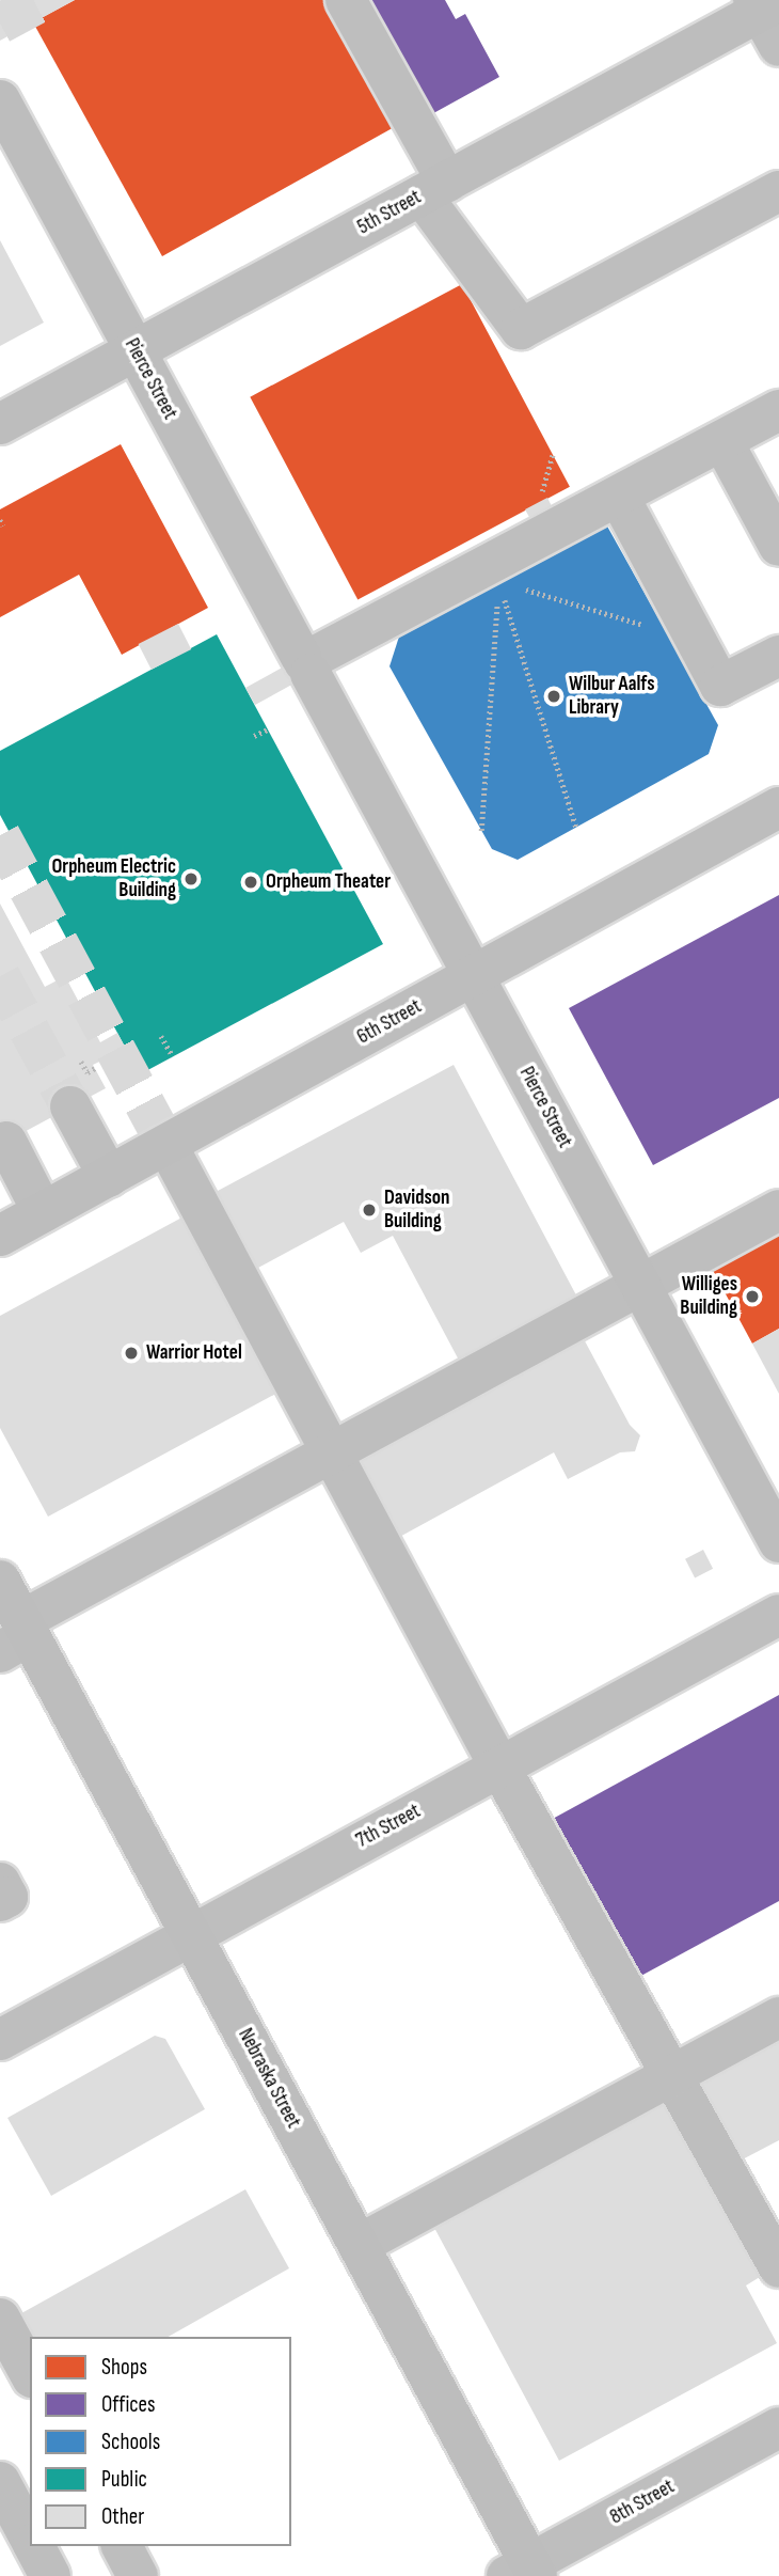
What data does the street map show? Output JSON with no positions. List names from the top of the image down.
{
  "streets": {
    "main road": [
      "5th Street",
      "Pierce Street",
      "6th Street",
      "Nebraska Street"
    ],
    "street": ["7th Street", "8th Street"]
  },
  "crossings": [
    ["5th Street", "Pierce Street"],
    ["Pierce Street", "6th Street"],
    ["7th Street", "Nebraska Street"],
    ["Nebraska Street", "8th Street"]
  ],
  "places": [
    "Wilbur Aalfs Library",
    "Orpheum Electric Building",
    "Orpheum Theater",
    "Davidson Building",
    "Williges Building",
    "Warrior Hotel"
  ],
  "legend": [
    "Shops",
    "Offices",
    "Schools",
    "Public",
    "Other"
  ]
}
